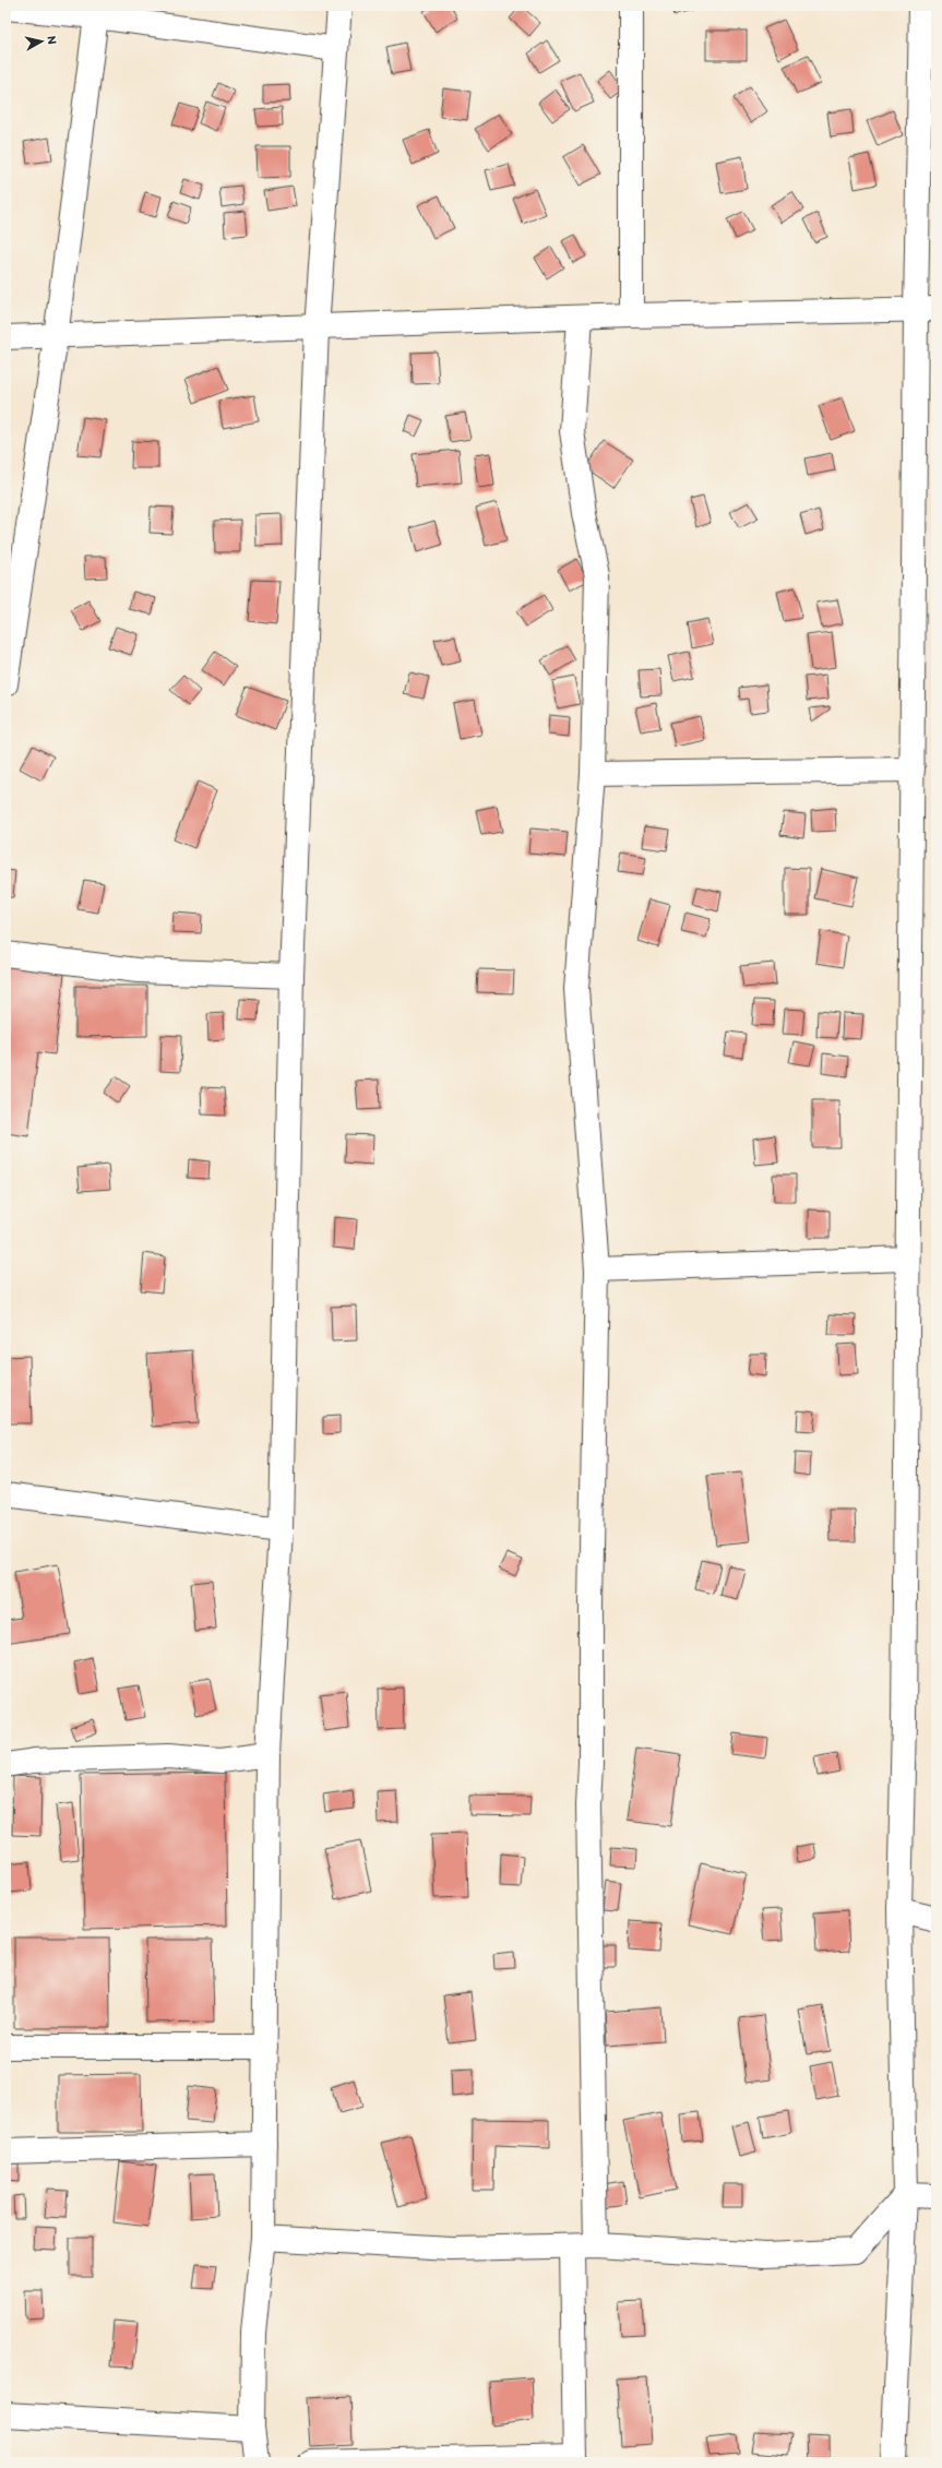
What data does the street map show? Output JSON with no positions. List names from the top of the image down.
{
  "north": "right"
}
